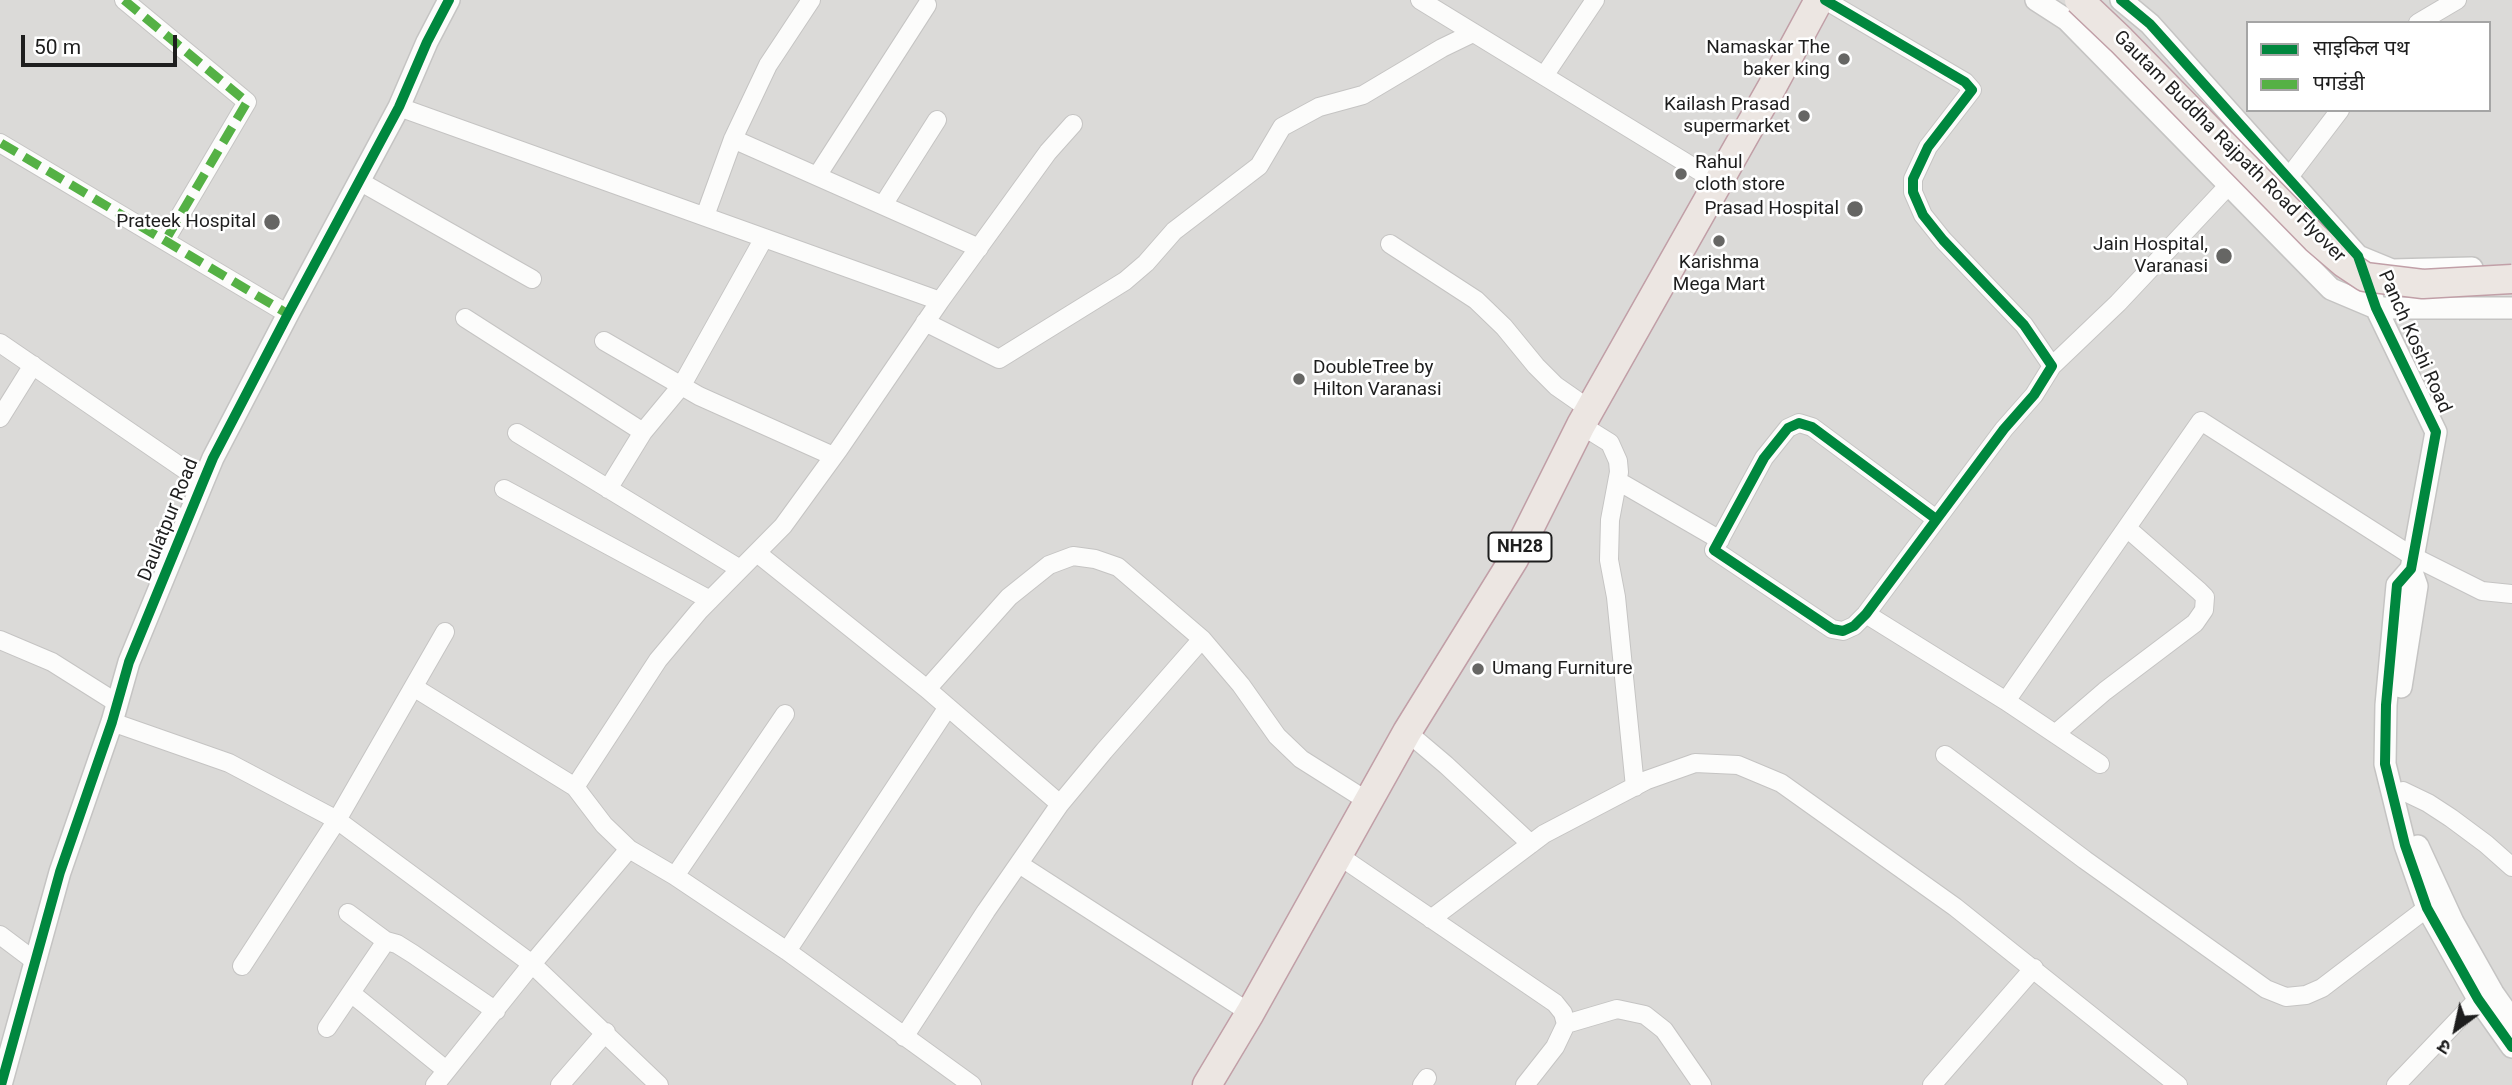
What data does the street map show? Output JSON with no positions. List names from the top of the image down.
{
  "streets": {
    "highway": ["Gautam Buddha Rajpath Road Flyover", "NH28"],
    "street": ["Panch Koshi Road", "Daulatpur Road"]
  },
  "places": [
    "Namaskar The baker king",
    "Kailash Prasad supermarket",
    "Rahul cloth store",
    "Prasad Hospital",
    "Prateek Hospital",
    "Karishma Mega Mart",
    "Jain Hospital, Varanasi",
    "DoubleTree by Hilton Varanasi",
    "Umang Furniture"
  ],
  "legend": ["साइकिल पथ", "पगडंडी"],
  "scale_bar": "50 m",
  "north": "bottom left"
}
